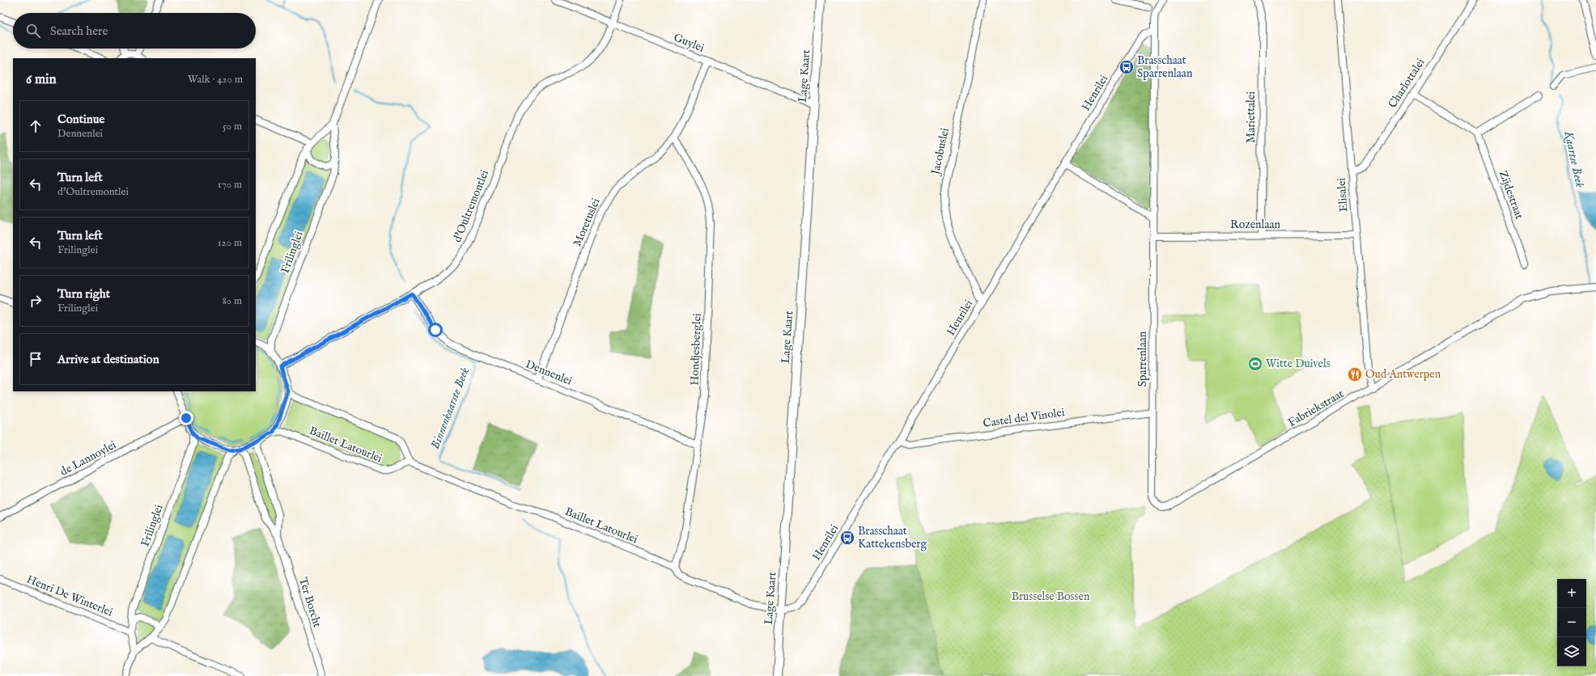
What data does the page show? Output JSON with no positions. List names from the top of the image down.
{
  "streets": {
    "street": [
      "Guylei",
      "Lage Kaart",
      "Charlottalei",
      "Henrilei",
      "Mariettalei",
      "Jacobuslei",
      "Elisalei",
      "Zijdestraat",
      "d'Oultremontlei",
      "Moretuslei",
      "Rozenlaan",
      "Frilinglei",
      "Hondjesberglei",
      "Sparrenlaan",
      "Dennenlei",
      "Fabriekstraat",
      "Castel del Vinolei",
      "Baillet Latourlei",
      "de Lannoylei",
      "Henri De Winterlei",
      "Ter Borcht"
    ]
  },
  "crossings": [
    ["Guylei", "Lage Kaart"],
    ["Guylei", "d'Oultremontlei"],
    ["Guylei", "Moretuslei"],
    ["Lage Kaart", "Henrilei"],
    ["Lage Kaart", "Baillet Latourlei"],
    ["Charlottalei", "Elisalei"],
    ["Henrilei", "Jacobuslei"],
    ["Henrilei", "Sparrenlaan"],
    ["Henrilei", "Castel del Vinolei"],
    ["Henrilei", "Baillet Latourlei"],
    ["Mariettalei", "Rozenlaan"],
    ["Elisalei", "Rozenlaan"],
    ["Elisalei", "Fabriekstraat"],
    ["d'Oultremontlei", "Dennenlei"],
    ["Moretuslei", "Hondjesberglei"],
    ["Moretuslei", "Dennenlei"],
    ["Rozenlaan", "Sparrenlaan"],
    ["Frilinglei", "Henri De Winterlei"],
    ["Hondjesberglei", "Dennenlei"],
    ["Hondjesberglei", "Baillet Latourlei"],
    ["Sparrenlaan", "Fabriekstraat"],
    ["Sparrenlaan", "Castel del Vinolei"]
  ],
  "water": ["Kaartse Beek", "Binnenkaarste Beek"],
  "parks": ["Brusselse Bossen"],
  "places": {
    "bus stop": ["Brasschaat Sparrenlaan", "Brasschaat Kattekensberg"],
    "sports": ["Witte Duivels"],
    "restaurant": ["Oud Antwerpen"]
  },
  "page": {
    "search": "Search here",
    "heading": ["6 min", "Walk · 420 m"],
    "list": [
      ["Continue", "Dennenlei", "50 m"],
      ["Turn left", "d'Oultremontlei", "170 m"],
      ["Turn left", "Frilinglei", "120 m"],
      ["Turn right", "Frilinglei", "80 m"],
      "Arrive at destination"
    ],
    "map_buttons": ["+", "−"]
  }
}
